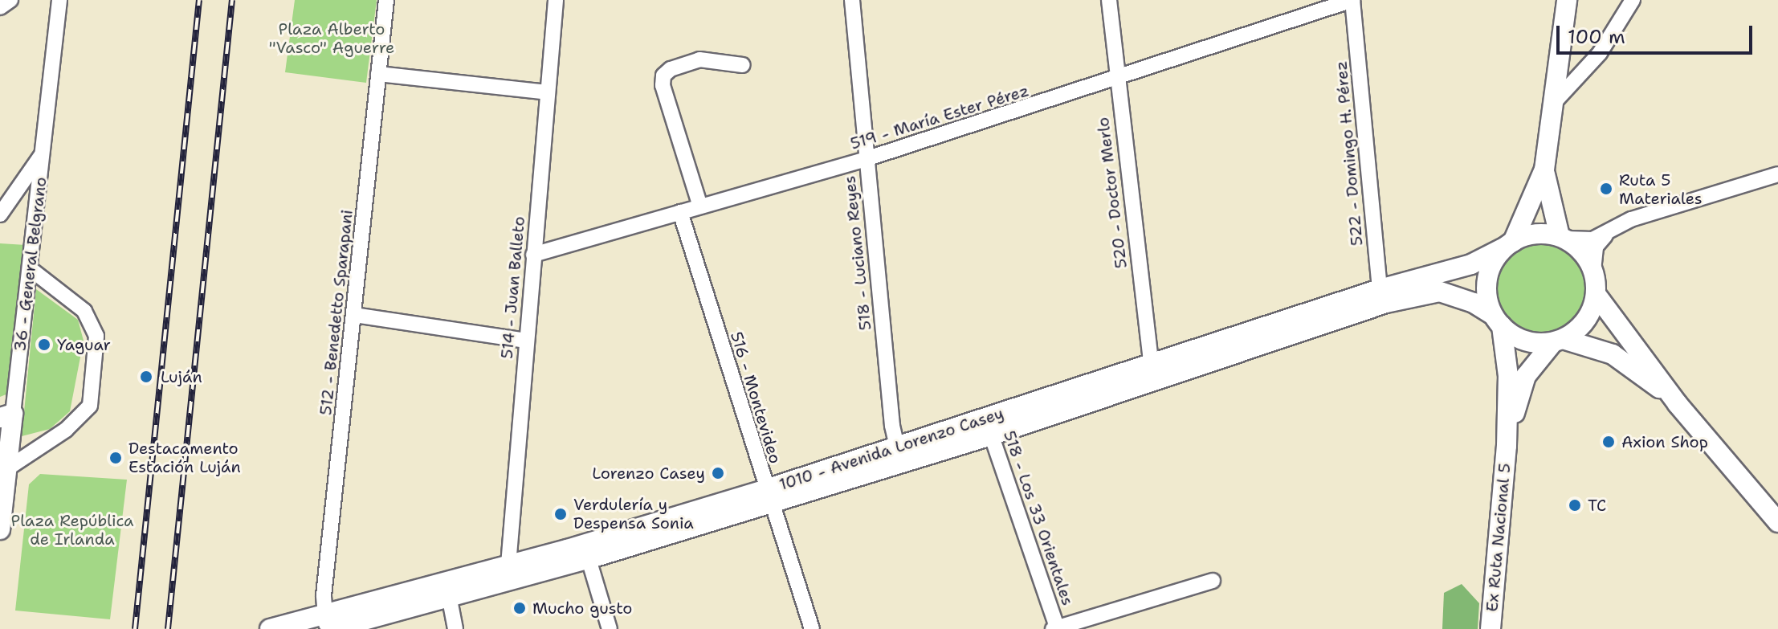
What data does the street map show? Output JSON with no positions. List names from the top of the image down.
{
  "streets": {
    "main road": ["36 - General Belgrano", "1010 - Avenida Lorenzo Casey", "Ex Ruta Nacional 5"],
    "street": [
      "519 - María Ester Pérez",
      "522 - Domingo H. Pérez",
      "520 - Doctor Merlo",
      "518 - Luciano Reyes",
      "514 - Juan Balleto",
      "512 - Benedetto Sparapani",
      "516 - Montevideo",
      "518 - Los 33 Orientales"
    ]
  },
  "crossings": [
    ["519 - María Ester Pérez", "522 - Domingo H. Pérez"],
    ["519 - María Ester Pérez", "520 - Doctor Merlo"],
    ["519 - María Ester Pérez", "518 - Luciano Reyes"],
    ["519 - María Ester Pérez", "514 - Juan Balleto"],
    ["519 - María Ester Pérez", "516 - Montevideo"],
    ["522 - Domingo H. Pérez", "1010 - Avenida Lorenzo Casey"],
    ["520 - Doctor Merlo", "1010 - Avenida Lorenzo Casey"],
    ["518 - Luciano Reyes", "1010 - Avenida Lorenzo Casey"],
    ["514 - Juan Balleto", "1010 - Avenida Lorenzo Casey"],
    ["512 - Benedetto Sparapani", "1010 - Avenida Lorenzo Casey"],
    ["516 - Montevideo", "1010 - Avenida Lorenzo Casey"],
    ["1010 - Avenida Lorenzo Casey", "518 - Los 33 Orientales"],
    ["1010 - Avenida Lorenzo Casey", "Ex Ruta Nacional 5"]
  ],
  "parks": ["Plaza Alberto \"Vasco\" Aguerre", "Plaza República de Irlanda"],
  "places": [
    "Ruta 5 Materiales",
    "Yaguar",
    "Luján",
    "Axion Shop",
    "Destacamento Estación Luján",
    "Lorenzo Casey",
    "TC",
    "Verdulería y Despensa Sonia",
    "Mucho gusto"
  ],
  "scale_bar": "100 m"
}
